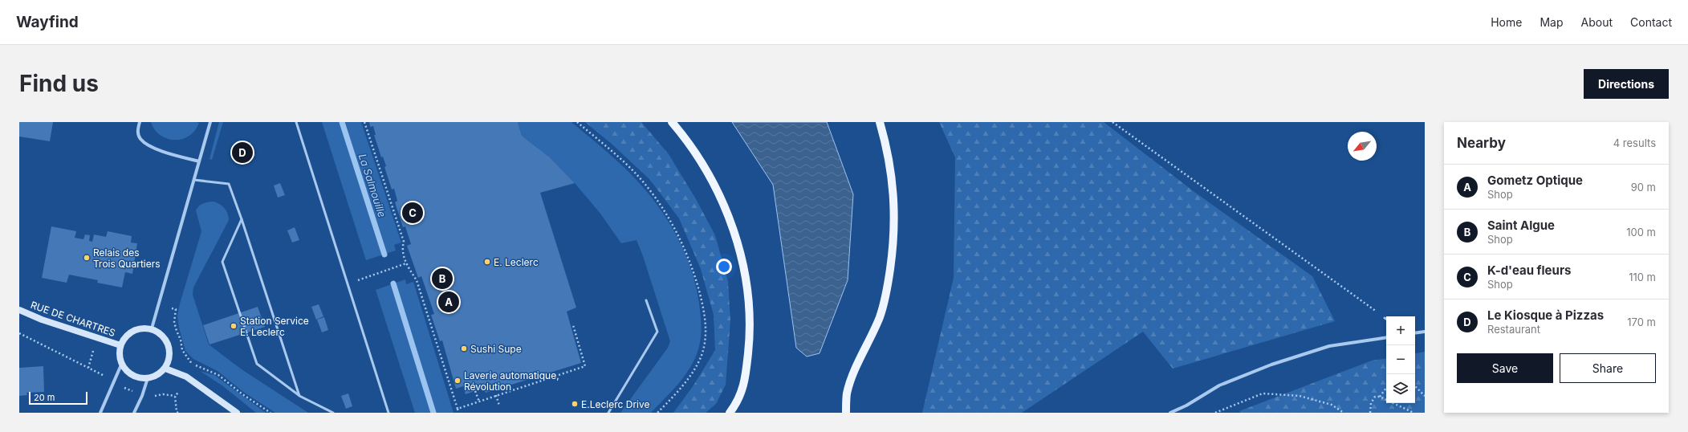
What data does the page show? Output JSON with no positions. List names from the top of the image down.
{
  "streets": {
    "main road": ["RUE DE CHARTRES"]
  },
  "water": ["La Salmouille"],
  "places": [
    "Relais des Trois Quartiers",
    "E. Leclerc",
    "Station Service E. Leclerc",
    "Sushi Supe",
    "Laverie automatique, Révolution",
    "E.Leclerc Drive"
  ],
  "scale_bar": "20 m",
  "north": "bottom left",
  "page": {
    "header": "Wayfind",
    "nav": [
      "Home",
      "Map",
      "About",
      "Contact"
    ],
    "buttons": [
      "Directions",
      ["Save", "Share"]
    ],
    "title": "Find us",
    "heading": ["Nearby", "4 results"],
    "pins": [
      "D",
      "C",
      "B",
      "A"
    ],
    "list": [
      {
        "mark": "A",
        "name": "Gometz Optique",
        "note": "Shop",
        "value": "90 m"
      },
      {
        "mark": "B",
        "name": "Saint Algue",
        "note": "Shop",
        "value": "100 m"
      },
      {
        "mark": "C",
        "name": "K-d'eau fleurs",
        "note": "Shop",
        "value": "110 m"
      },
      {
        "mark": "D",
        "name": "Le Kiosque à Pizzas",
        "note": "Restaurant",
        "value": "170 m"
      }
    ],
    "map_buttons": ["+", "−"],
    "scale": "20 m"
  }
}
